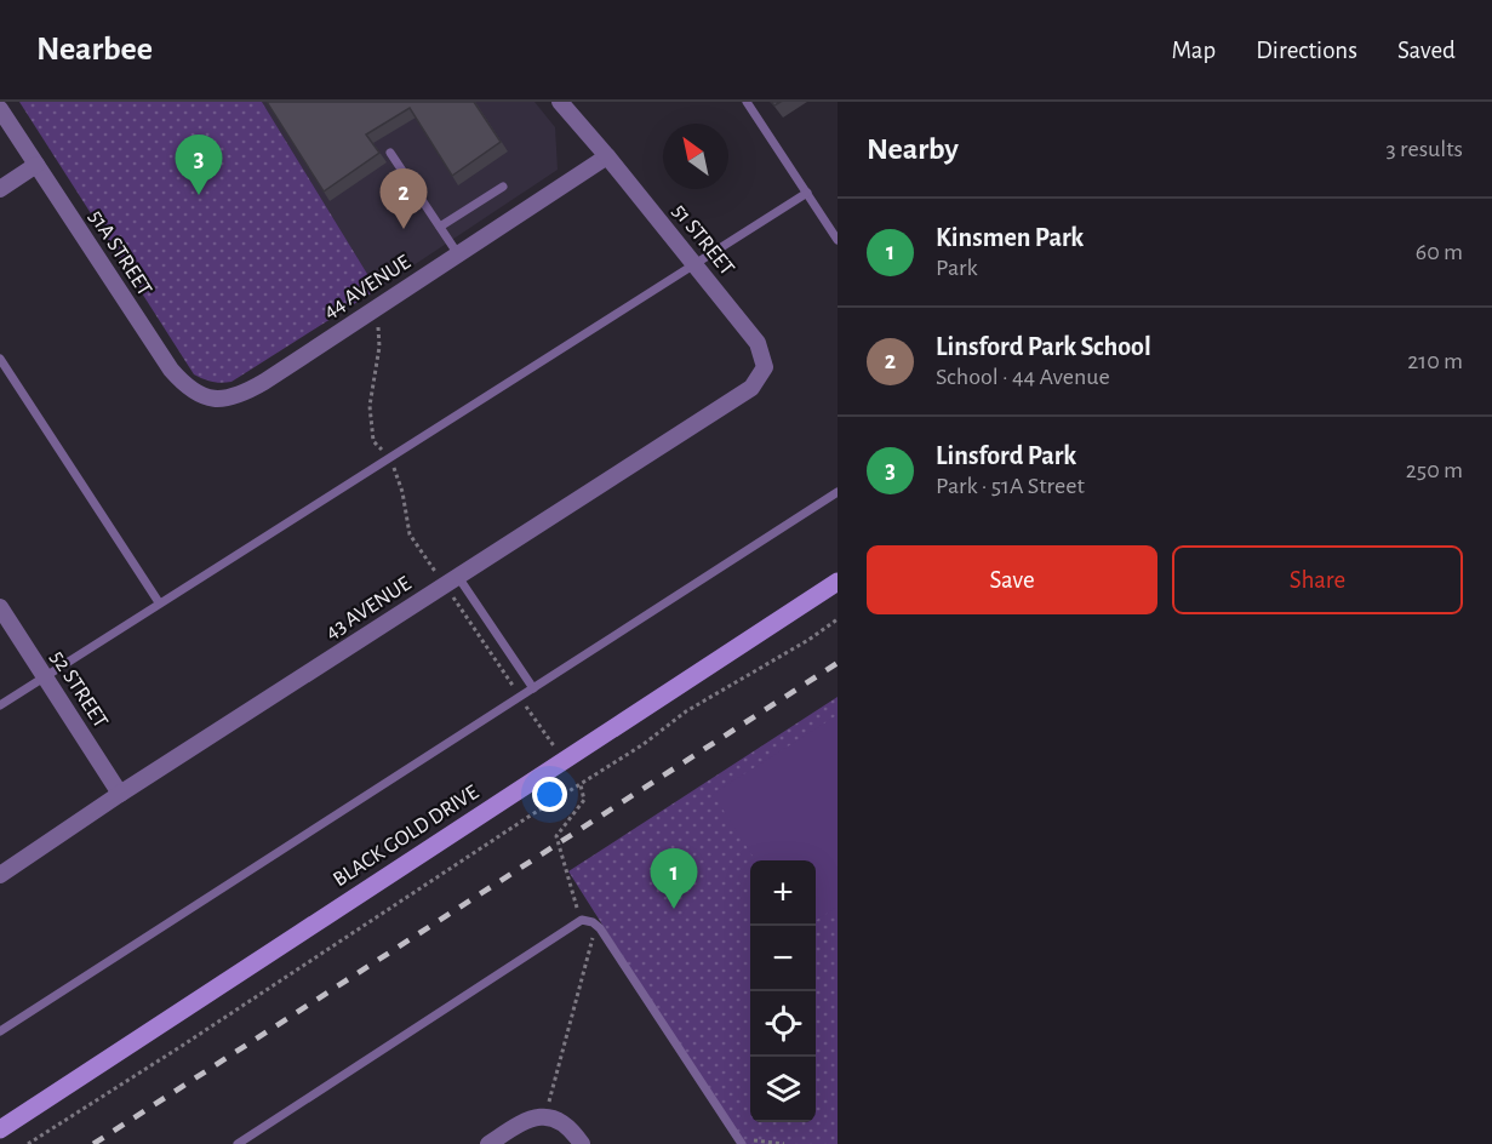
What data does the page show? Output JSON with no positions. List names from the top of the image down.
{
  "streets": {
    "main road": ["BLACK GOLD DRIVE"],
    "street": [
      "51 STREET",
      "51A STREET",
      "44 AVENUE",
      "43 AVENUE",
      "52 STREET"
    ]
  },
  "crossings": [
    ["51 STREET", "44 AVENUE"],
    ["51 STREET", "43 AVENUE"],
    ["51A STREET", "44 AVENUE"],
    ["43 AVENUE", "52 STREET"]
  ],
  "north": "top left",
  "page": {
    "header": "Nearbee",
    "nav": ["Map", "Directions", "Saved"],
    "heading": ["Nearby", "3 results"],
    "pins": ["3", "2", "1"],
    "list": [
      {
        "mark": "1",
        "name": "Kinsmen Park",
        "note": "Park",
        "value": "60 m"
      },
      {
        "mark": "2",
        "name": "Linsford Park School",
        "note": "School · 44 Avenue",
        "value": "210 m"
      },
      {
        "mark": "3",
        "name": "Linsford Park",
        "note": "Park · 51A Street",
        "value": "250 m"
      }
    ],
    "buttons": ["Save", "Share"],
    "map_buttons": ["+", "−"]
  }
}
